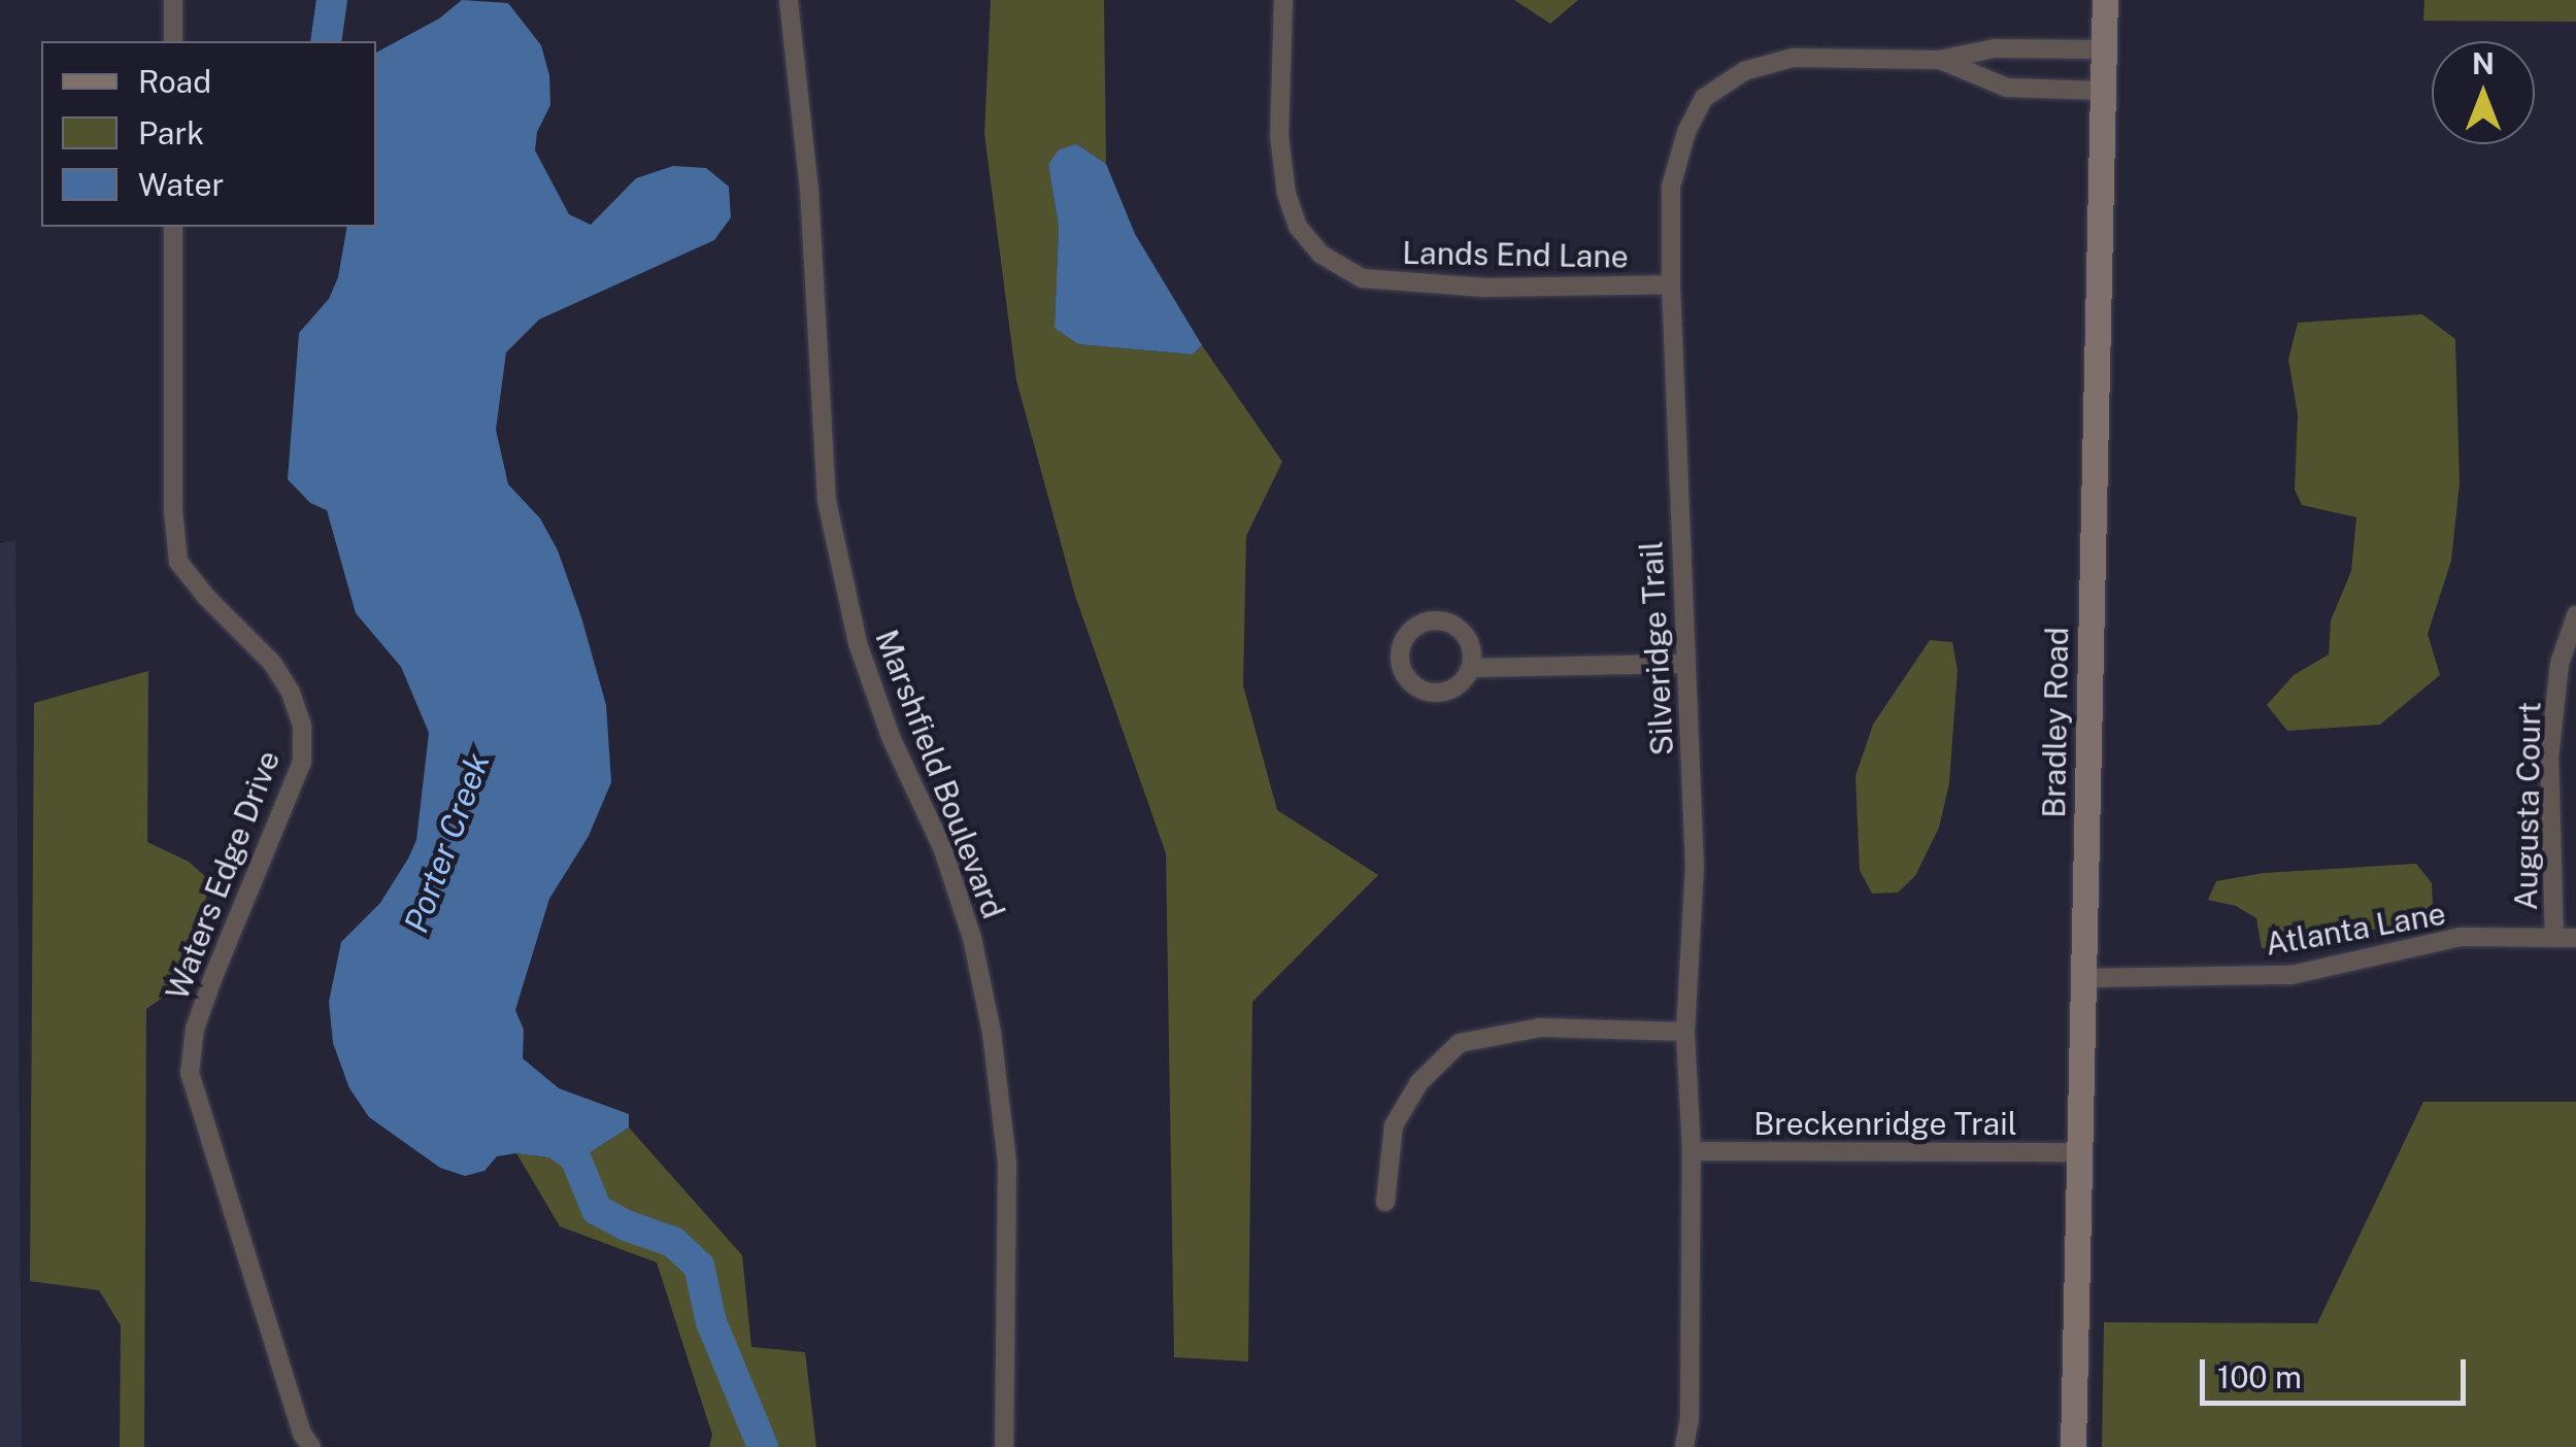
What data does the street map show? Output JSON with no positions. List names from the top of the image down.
{
  "streets": {
    "street": [
      "Lands End Lane",
      "Silveridge Trail",
      "Bradley Road",
      "Marshfield Boulevard",
      "Augusta Court",
      "Waters Edge Drive",
      "Atlanta Lane",
      "Breckenridge Trail"
    ]
  },
  "crossings": [
    ["Lands End Lane", "Silveridge Trail"],
    ["Silveridge Trail", "Bradley Road"],
    ["Silveridge Trail", "Breckenridge Trail"],
    ["Bradley Road", "Atlanta Lane"],
    ["Bradley Road", "Breckenridge Trail"],
    ["Augusta Court", "Atlanta Lane"]
  ],
  "water": ["Porter Creek"],
  "legend": ["Road", "Park", "Water"],
  "scale_bar": "100 m",
  "north": "top"
}
